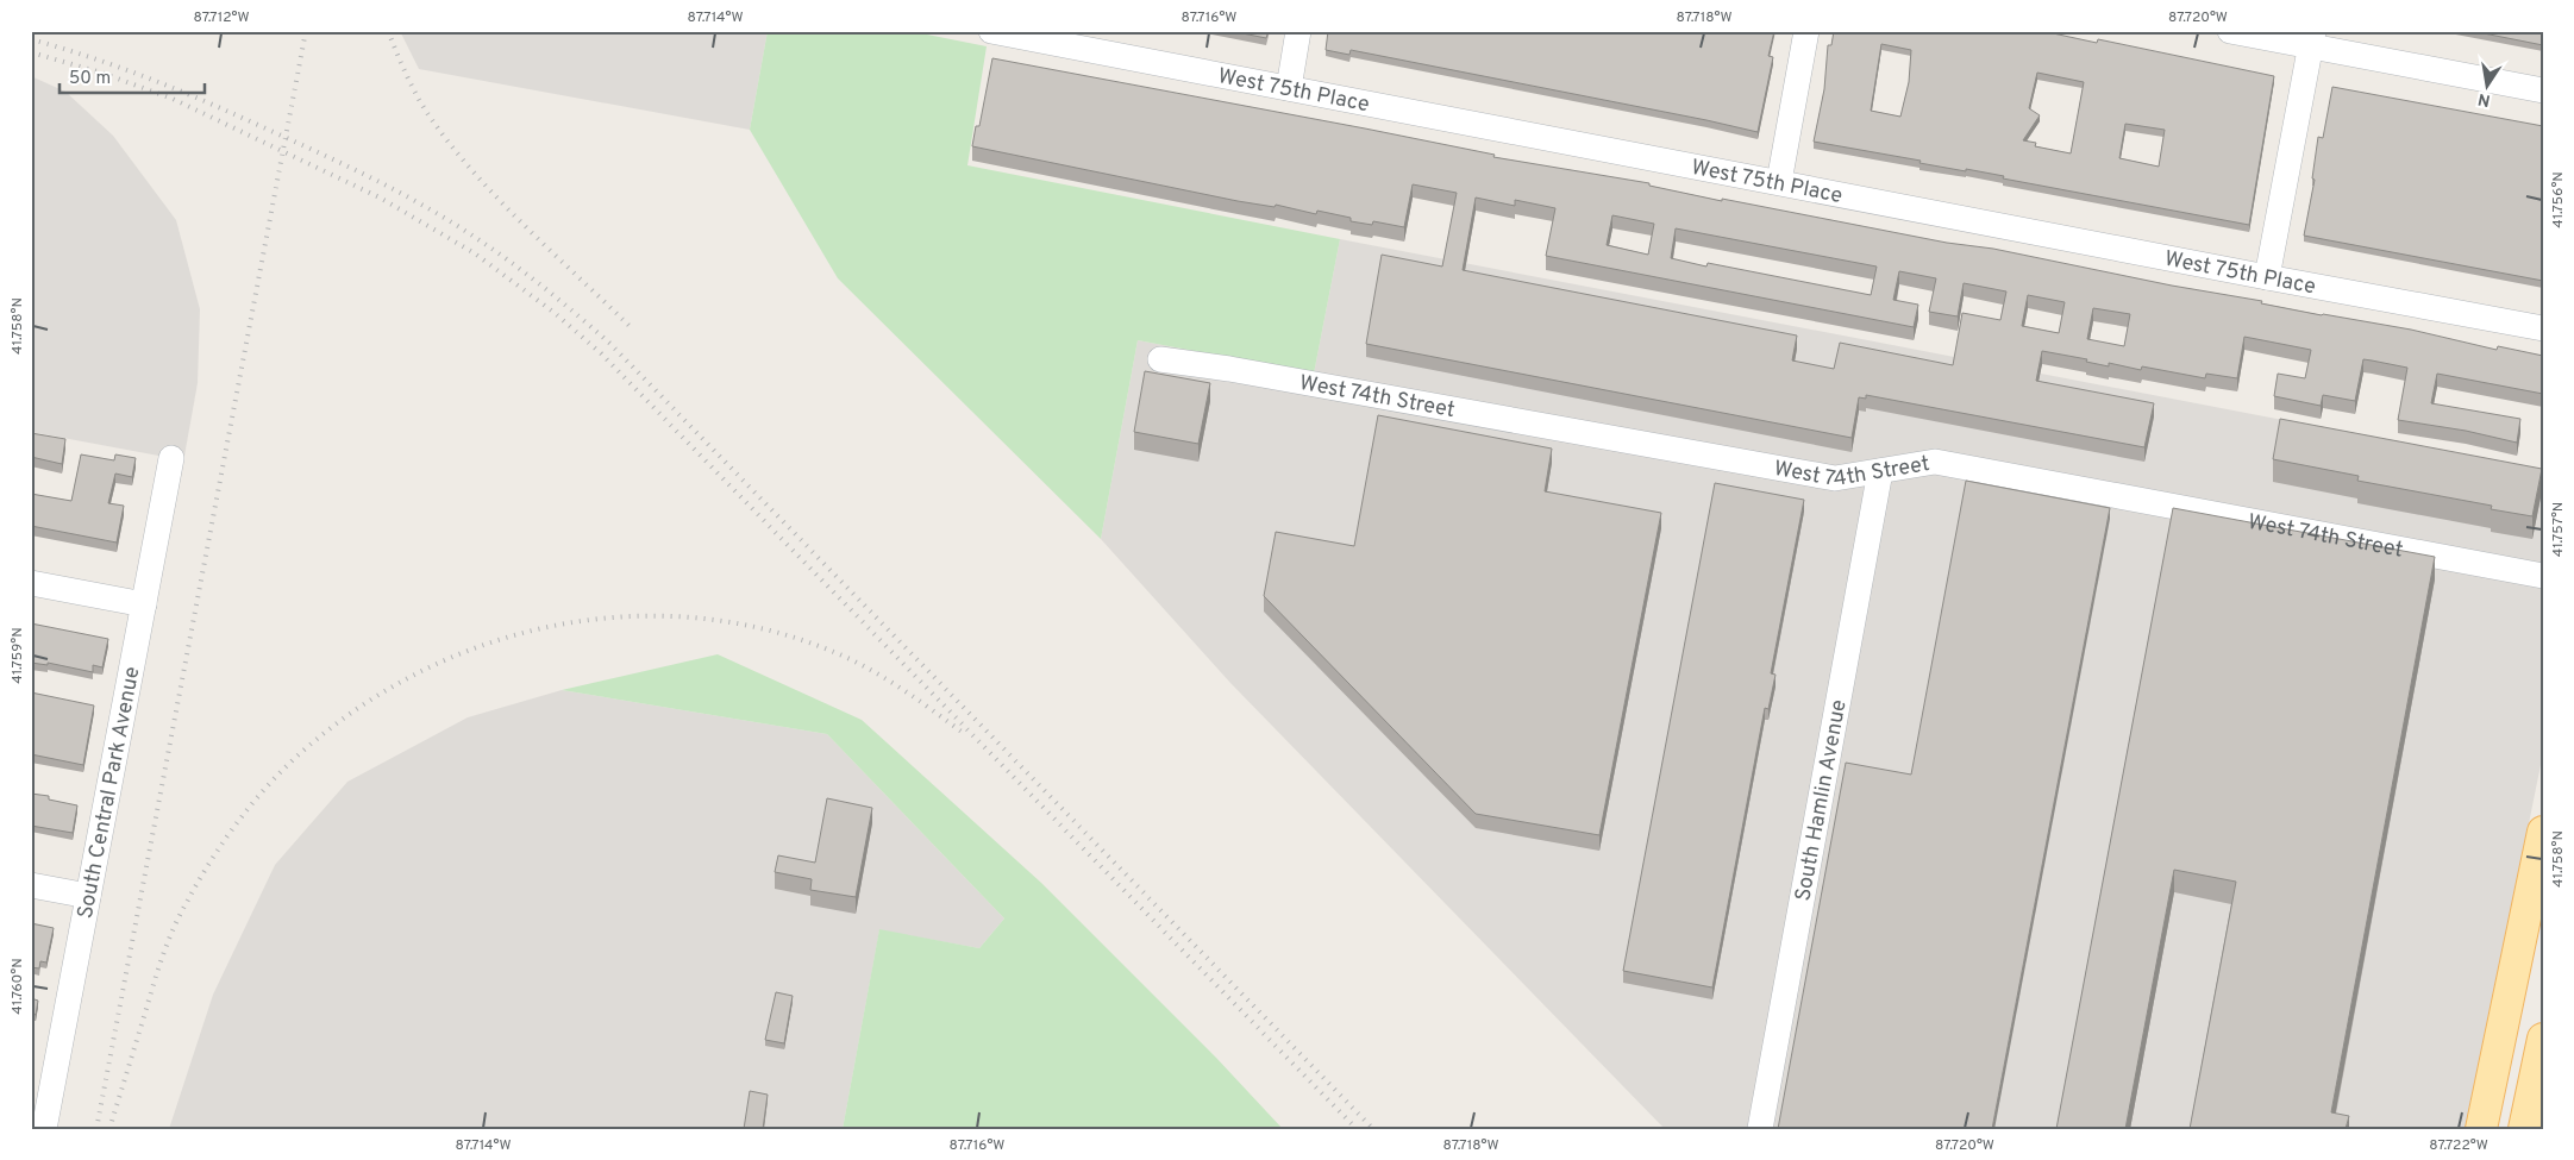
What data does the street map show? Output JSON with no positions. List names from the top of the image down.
{
  "streets": {
    "street": [
      "West 75th Place",
      "West 74th Street",
      "South Central Park Avenue",
      "South Hamlin Avenue"
    ]
  },
  "crossings": [
    ["West 74th Street", "South Hamlin Avenue"]
  ],
  "scale_bar": "50 m",
  "north": "bottom",
  "coordinates": [
    "87.712°W",
    "87.714°W",
    "87.716°W",
    "87.718°W",
    "87.720°W",
    "41.756°N",
    "41.758°N",
    "41.757°N",
    "41.759°N",
    "41.760°N",
    "87.722°W"
  ]
}
